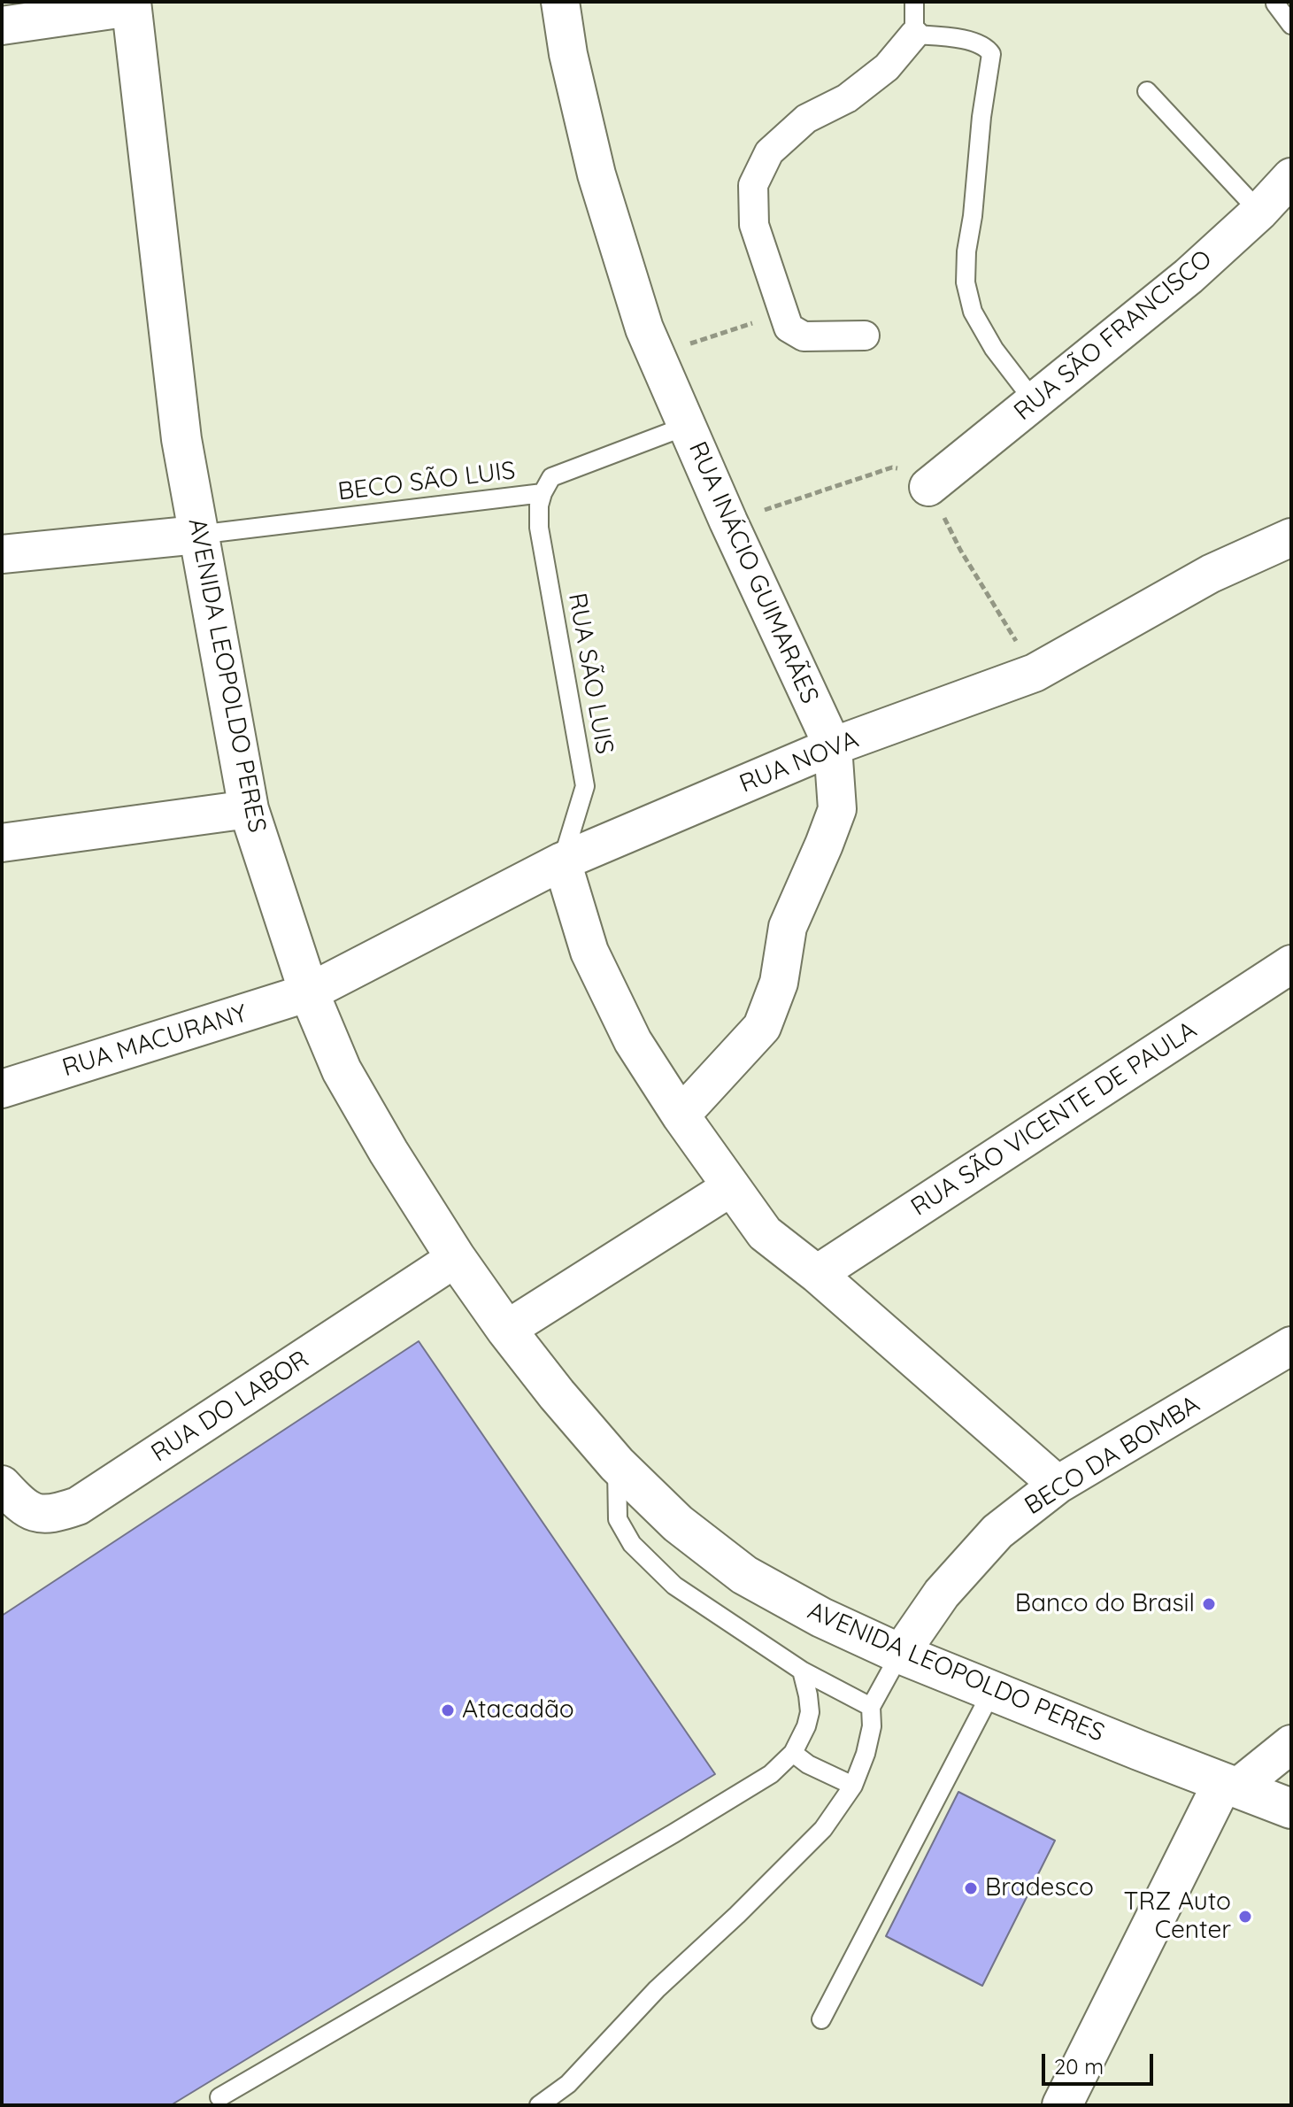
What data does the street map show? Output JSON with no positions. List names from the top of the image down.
{
  "streets": {
    "street": [
      "RUA SÃO FRANCISCO",
      "RUA INÁCIO GUIMARÃES",
      "AVENIDA LEOPOLDO PERES",
      "RUA NOVA",
      "RUA MACURANY",
      "RUA SÃO VICENTE DE PAULA",
      "RUA DO LABOR",
      "BECO DA BOMBA"
    ],
    "lane": ["BECO SÃO LUIS", "RUA SÃO LUIS"]
  },
  "crossings": [
    ["BECO SÃO LUIS", "RUA INÁCIO GUIMARÃES"],
    ["BECO SÃO LUIS", "RUA SÃO LUIS"],
    ["BECO SÃO LUIS", "AVENIDA LEOPOLDO PERES"],
    ["RUA INÁCIO GUIMARÃES", "RUA NOVA"],
    ["RUA SÃO LUIS", "RUA NOVA"],
    ["AVENIDA LEOPOLDO PERES", "RUA NOVA"],
    ["AVENIDA LEOPOLDO PERES", "RUA MACURANY"],
    ["AVENIDA LEOPOLDO PERES", "RUA DO LABOR"],
    ["AVENIDA LEOPOLDO PERES", "BECO DA BOMBA"],
    ["RUA NOVA", "RUA MACURANY"]
  ],
  "places": [
    "Banco do Brasil",
    "Atacadão",
    "Bradesco",
    "TRZ Auto Center"
  ],
  "scale_bar": "20 m"
}
